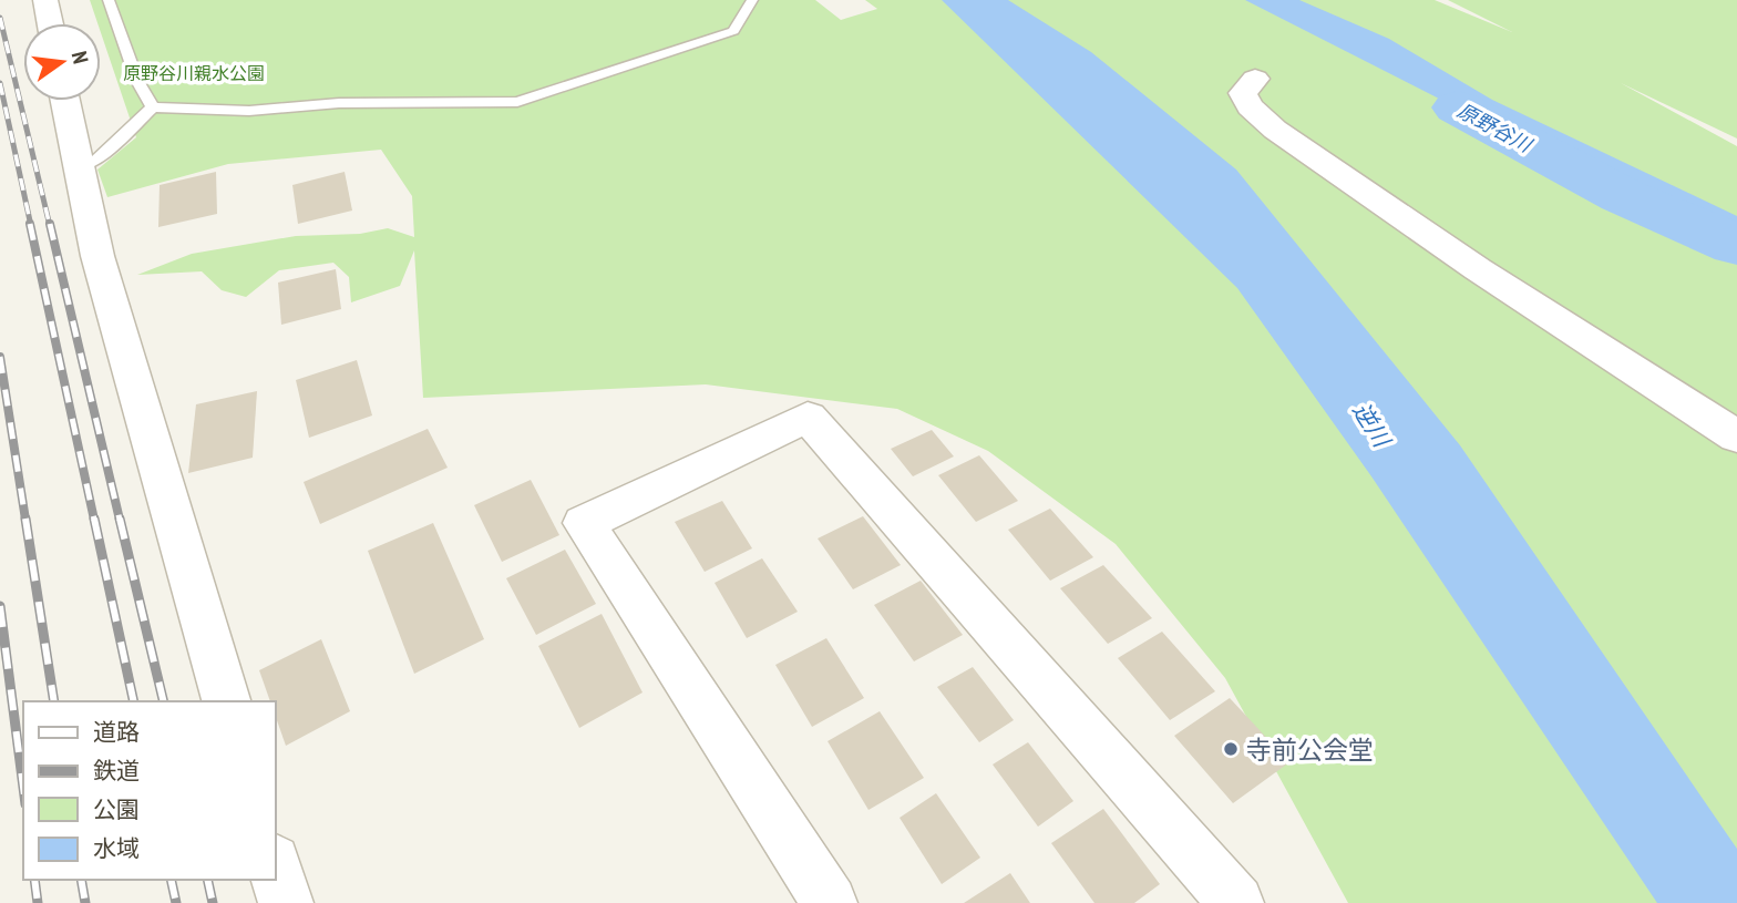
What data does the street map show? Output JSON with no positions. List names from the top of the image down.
{
  "water": ["原野谷川", "逆川"],
  "parks": ["原野谷川親水公園"],
  "places": ["寺前公会堂"],
  "legend": [
    "道路",
    "鉄道",
    "公園",
    "水域"
  ],
  "north": "right"
}
